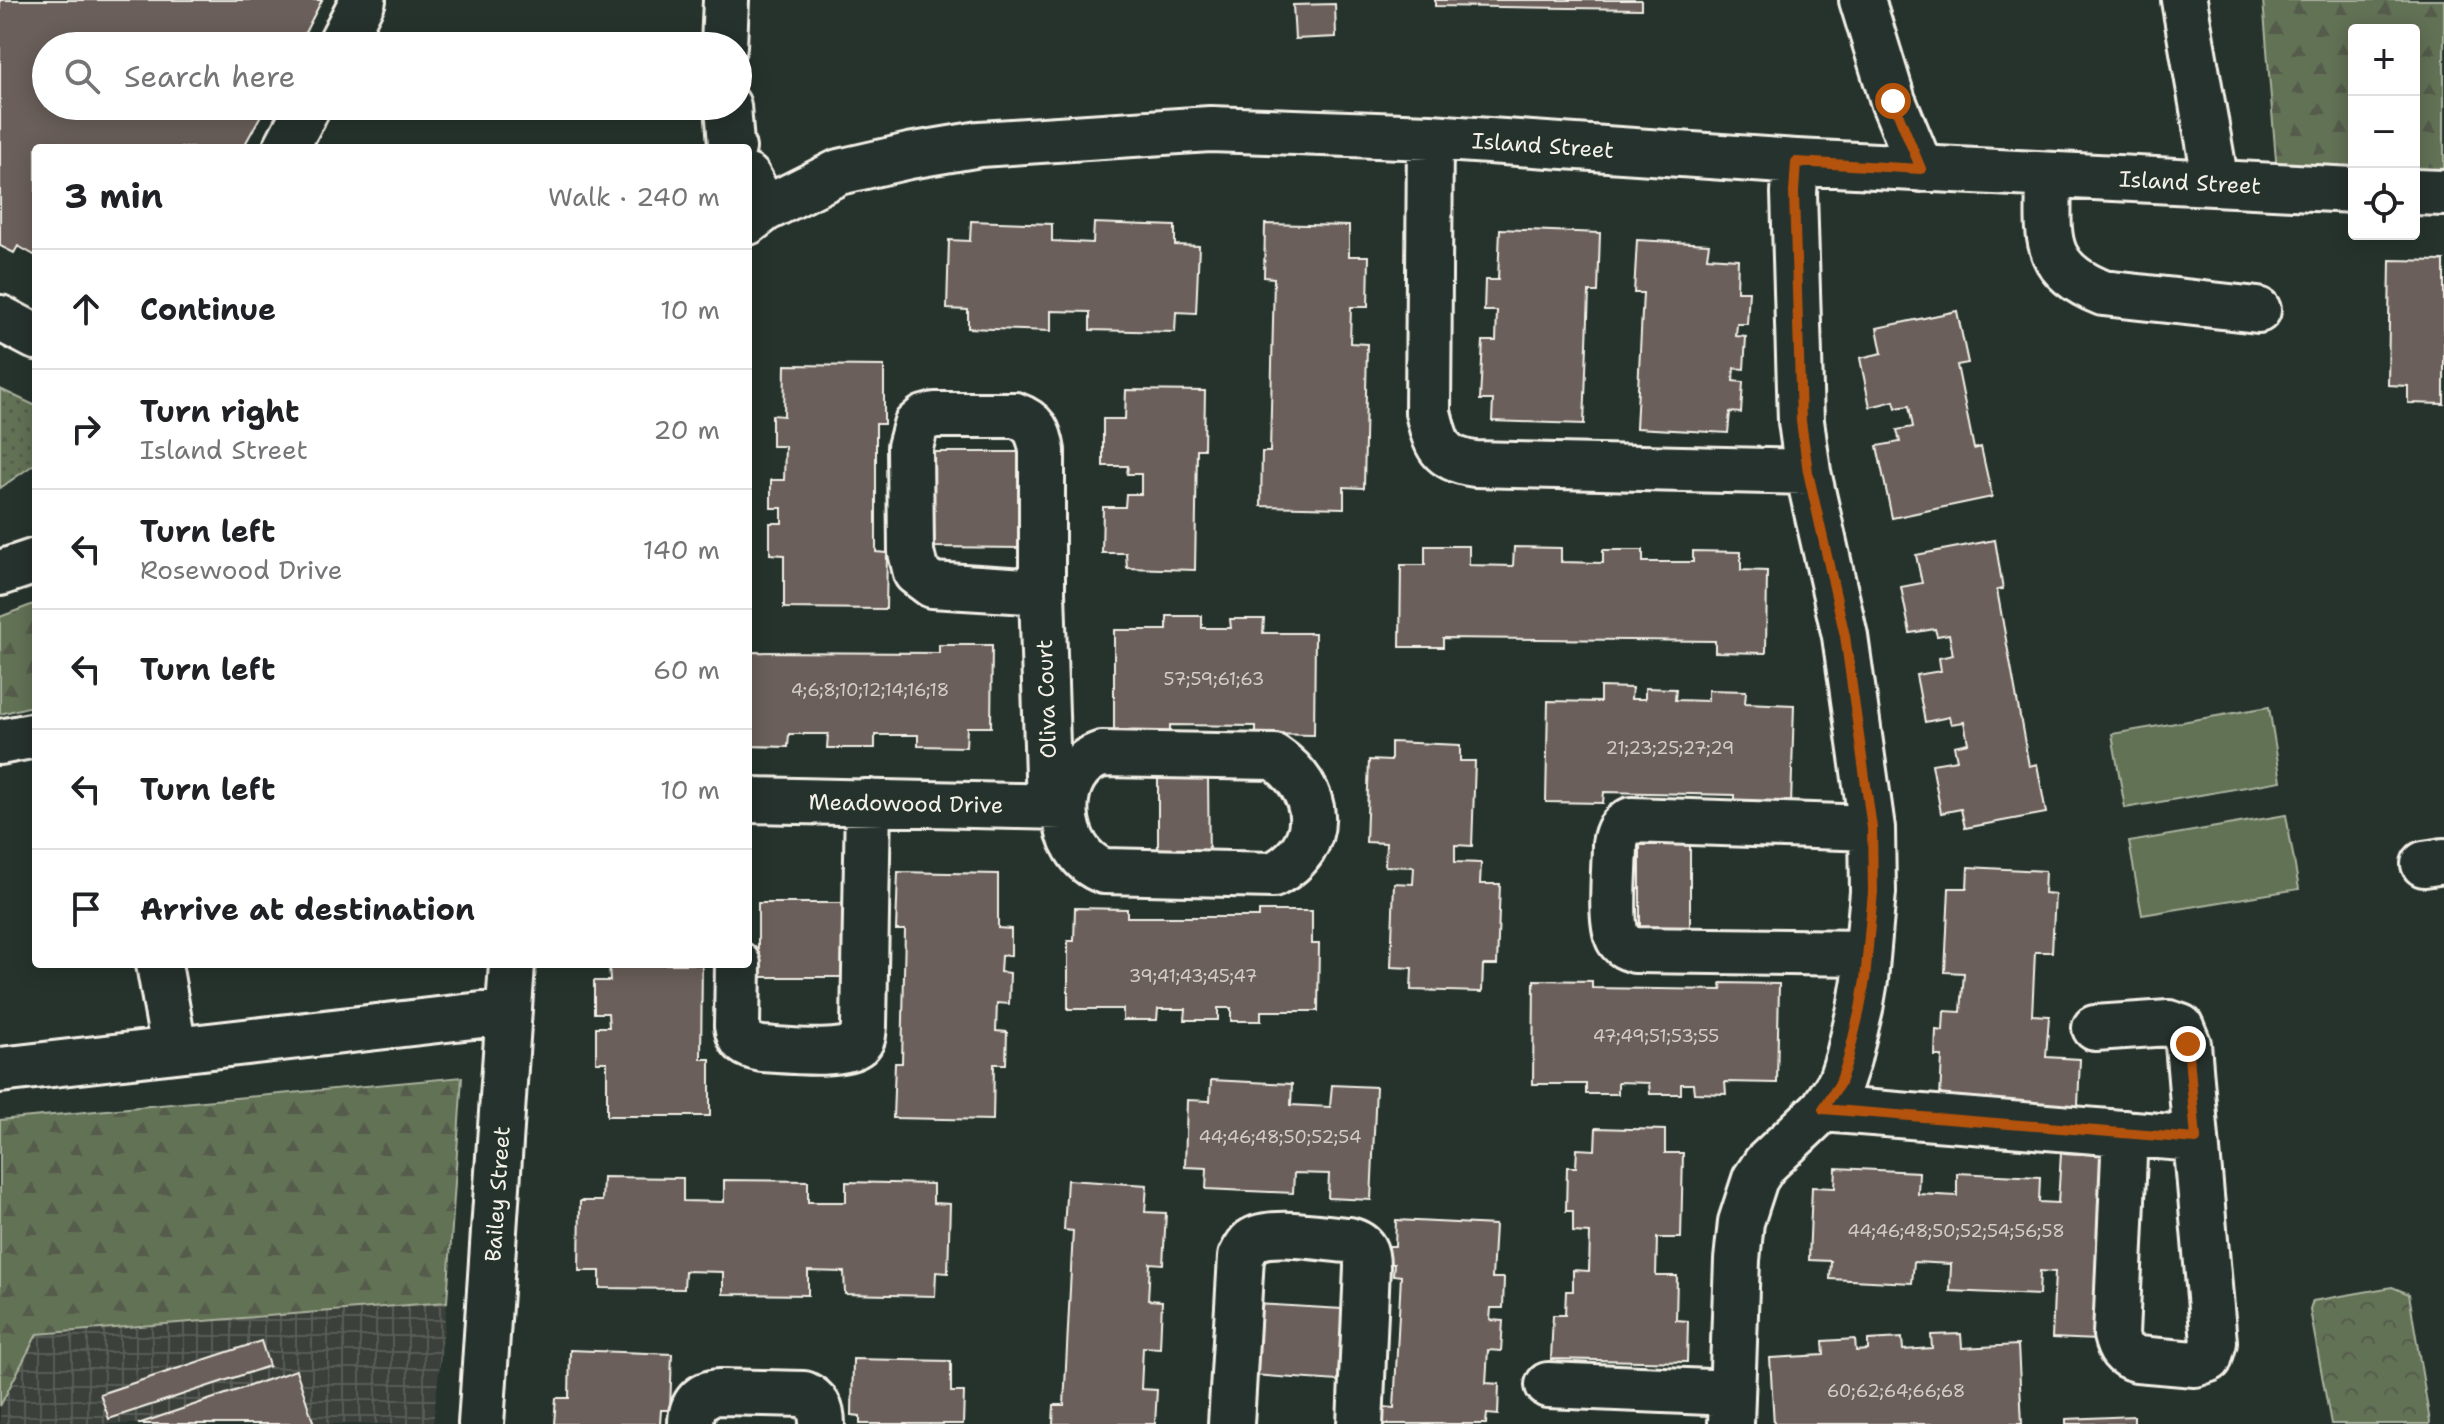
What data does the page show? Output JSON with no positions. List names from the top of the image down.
{
  "streets": {
    "street": [
      "Island Street",
      "Oliva Court",
      "Meadowood Drive",
      "Bailey Street"
    ]
  },
  "crossings": [
    ["Oliva Court", "Meadowood Drive"]
  ],
  "house_numbers": [
    "57;59;61;63",
    "4;6;8;10;12;14;16;18",
    "21;23;25;27;29",
    "39;41;43;45;47",
    "47;49;51;53;55",
    "44;46;48;50;52;54",
    "44;46;48;50;52;54;56;58",
    "60;62;64;66;68"
  ],
  "page": {
    "map_buttons": ["+", "−"],
    "search": "Search here",
    "heading": ["3 min", "Walk · 240 m"],
    "list": [
      ["Continue", "10 m"],
      ["Turn right", "Island Street", "20 m"],
      ["Turn left", "Rosewood Drive", "140 m"],
      ["Turn left", "60 m"],
      ["Turn left", "10 m"],
      "Arrive at destination"
    ]
  }
}
